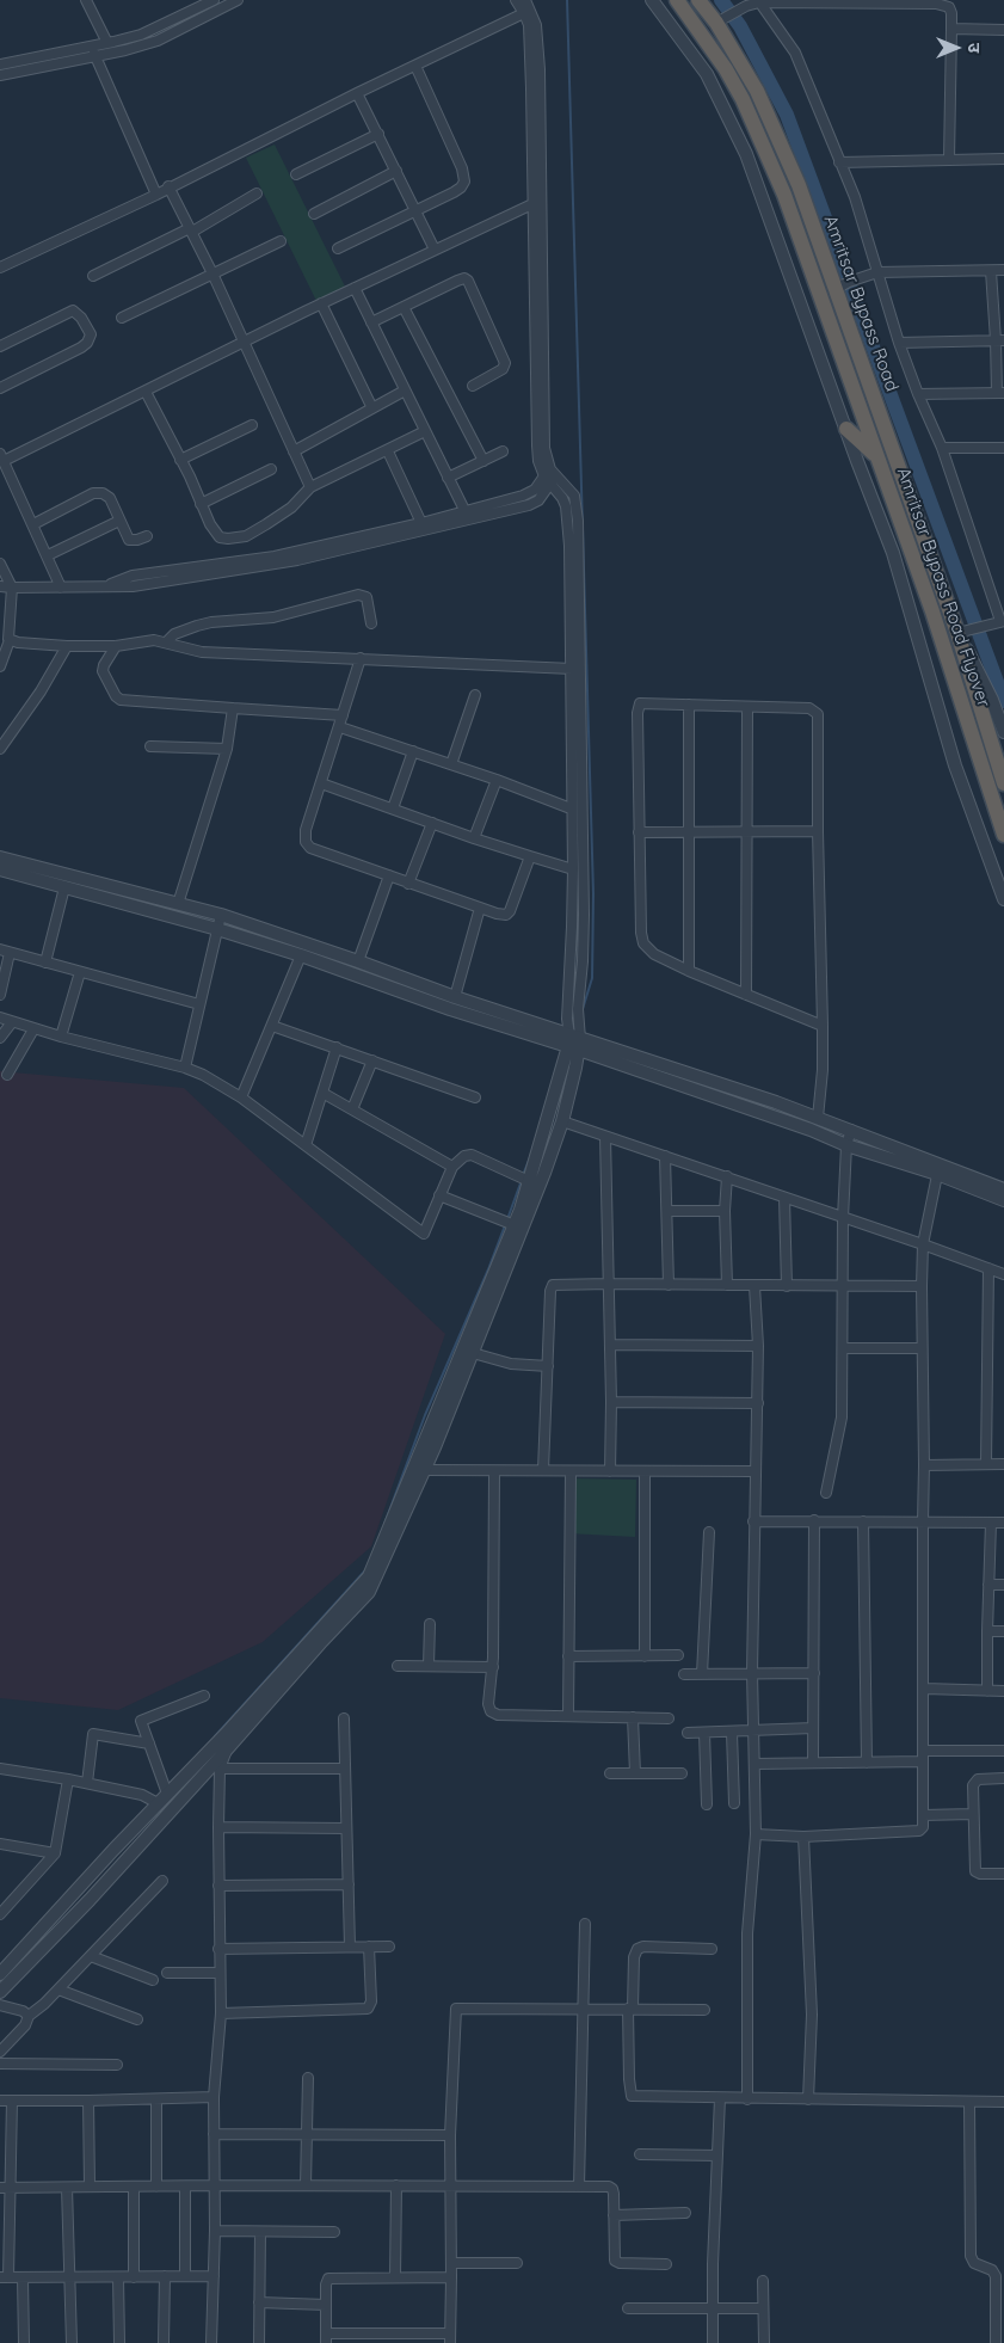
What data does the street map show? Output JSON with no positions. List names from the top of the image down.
{
  "streets": {
    "highway": ["Amritsar Bypass Road", "Amritsar Bypass Road Flyover"]
  },
  "crossings": [
    ["Amritsar Bypass Road", "Amritsar Bypass Road Flyover"]
  ],
  "north": "right"
}
